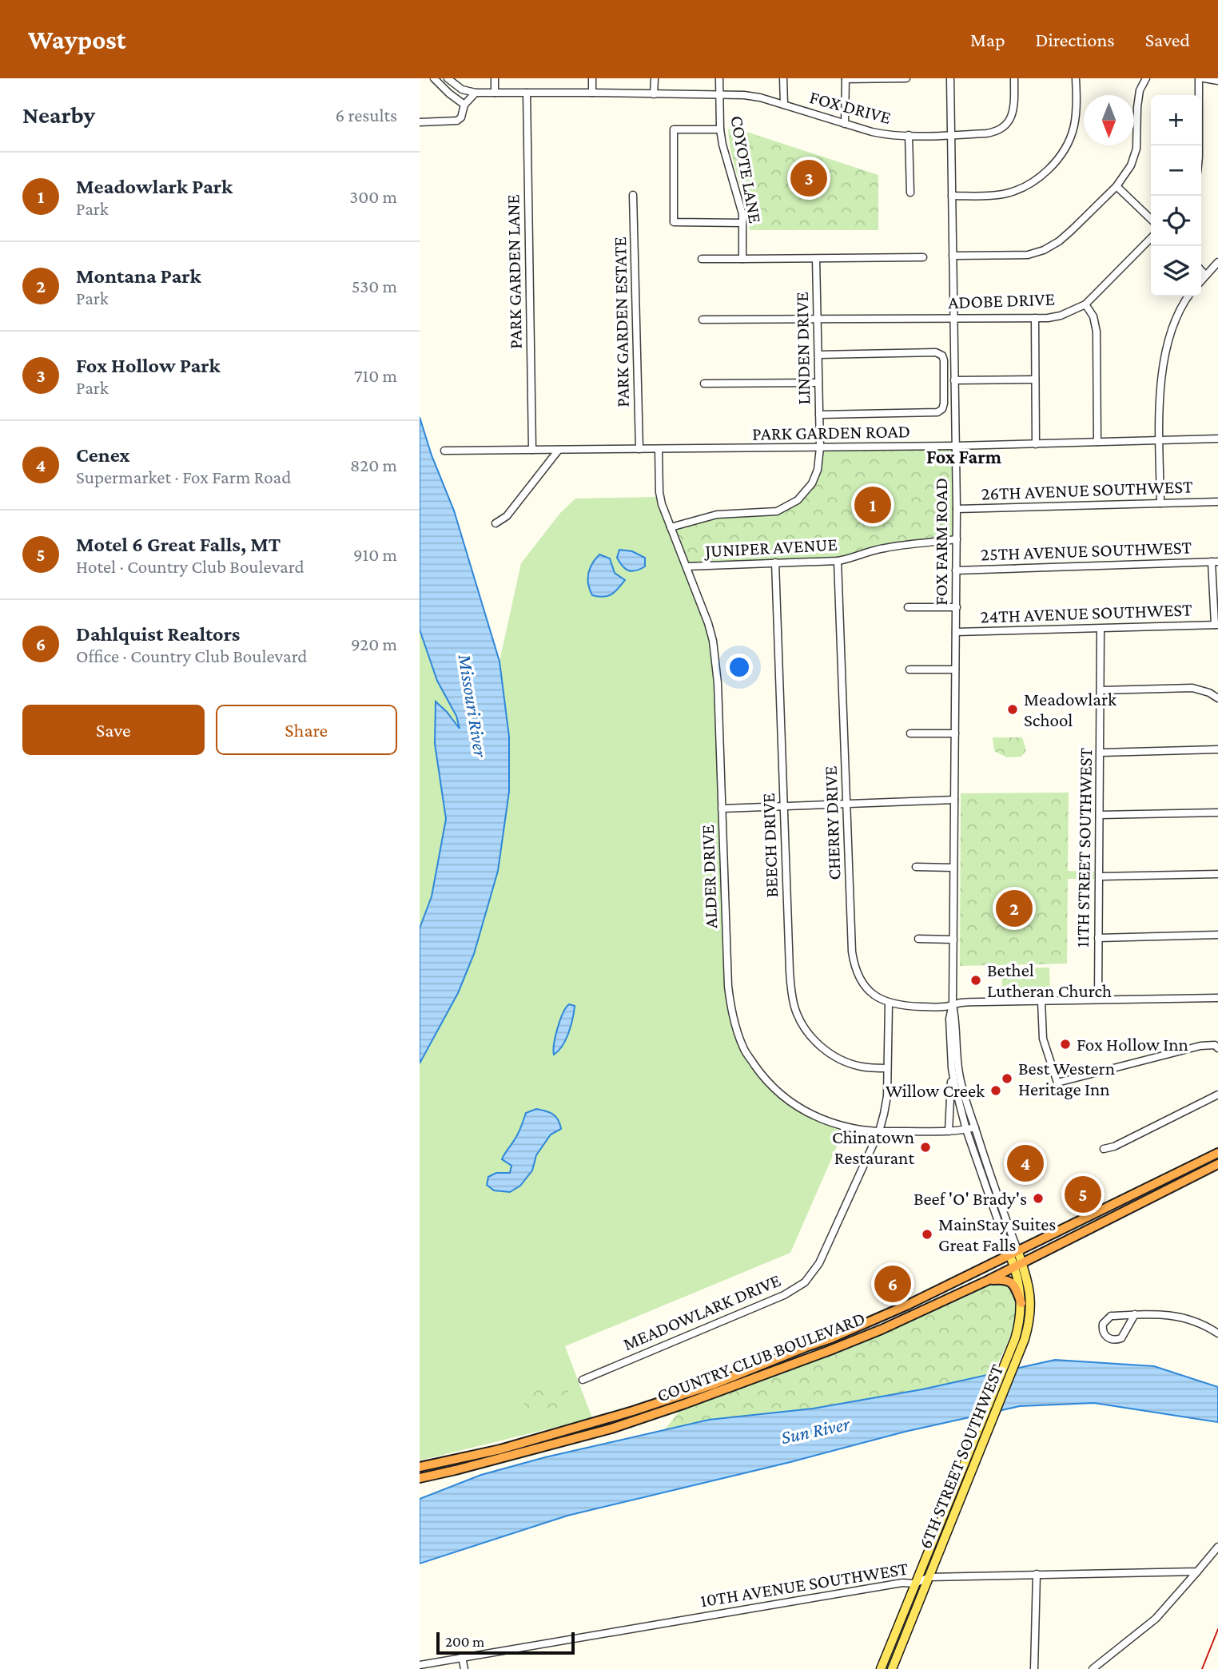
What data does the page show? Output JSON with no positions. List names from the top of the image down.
{
  "streets": {
    "highway": ["COUNTRY CLUB BOULEVARD"],
    "main road": ["6TH STREET SOUTHWEST"],
    "street": [
      "FOX DRIVE",
      "COYOTE LANE",
      "PARK GARDEN LANE",
      "ADOBE DRIVE",
      "PARK GARDEN ESTATE",
      "LINDEN DRIVE",
      "PARK GARDEN ROAD",
      "26TH AVENUE SOUTHWEST",
      "FOX FARM ROAD",
      "JUNIPER AVENUE",
      "25TH AVENUE SOUTHWEST",
      "24TH AVENUE SOUTHWEST",
      "CHERRY DRIVE",
      "BEECH DRIVE",
      "11TH STREET SOUTHWEST",
      "ALDER DRIVE",
      "MEADOWLARK DRIVE",
      "10TH AVENUE SOUTHWEST"
    ]
  },
  "crossings": [
    ["FOX DRIVE", "COYOTE LANE"],
    ["FOX DRIVE", "PARK GARDEN LANE"],
    ["FOX DRIVE", "FOX FARM ROAD"],
    ["PARK GARDEN LANE", "PARK GARDEN ROAD"],
    ["ADOBE DRIVE", "LINDEN DRIVE"],
    ["ADOBE DRIVE", "FOX FARM ROAD"],
    ["PARK GARDEN ESTATE", "PARK GARDEN ROAD"],
    ["LINDEN DRIVE", "PARK GARDEN ROAD"],
    ["LINDEN DRIVE", "ALDER DRIVE"],
    ["PARK GARDEN ROAD", "FOX FARM ROAD"],
    ["PARK GARDEN ROAD", "ALDER DRIVE"],
    ["26TH AVENUE SOUTHWEST", "FOX FARM ROAD"],
    ["FOX FARM ROAD", "JUNIPER AVENUE"],
    ["FOX FARM ROAD", "25TH AVENUE SOUTHWEST"],
    ["FOX FARM ROAD", "24TH AVENUE SOUTHWEST"],
    ["FOX FARM ROAD", "CHERRY DRIVE"],
    ["FOX FARM ROAD", "ALDER DRIVE"],
    ["FOX FARM ROAD", "COUNTRY CLUB BOULEVARD"],
    ["FOX FARM ROAD", "6TH STREET SOUTHWEST"],
    ["JUNIPER AVENUE", "CHERRY DRIVE"],
    ["JUNIPER AVENUE", "BEECH DRIVE"],
    ["JUNIPER AVENUE", "ALDER DRIVE"],
    ["24TH AVENUE SOUTHWEST", "11TH STREET SOUTHWEST"],
    ["CHERRY DRIVE", "11TH STREET SOUTHWEST"],
    ["CHERRY DRIVE", "MEADOWLARK DRIVE"],
    ["BEECH DRIVE", "MEADOWLARK DRIVE"],
    ["ALDER DRIVE", "MEADOWLARK DRIVE"],
    ["COUNTRY CLUB BOULEVARD", "6TH STREET SOUTHWEST"],
    ["6TH STREET SOUTHWEST", "10TH AVENUE SOUTHWEST"]
  ],
  "districts": ["Fox Farm"],
  "water": ["Missouri River", "Sun River"],
  "places": [
    "Meadowlark School",
    "Bethel Lutheran Church",
    "Fox Hollow Inn",
    "Best Western Heritage Inn",
    "Willow Creek",
    "Chinatown Restaurant",
    "Beef 'O' Brady's",
    "MainStay Suites Great Falls"
  ],
  "scale_bar": "200 m",
  "north": "bottom",
  "page": {
    "header": "Waypost",
    "nav": ["Map", "Directions", "Saved"],
    "heading": ["Nearby", "6 results"],
    "map_buttons": ["+", "−"],
    "list": [
      {
        "mark": "1",
        "name": "Meadowlark Park",
        "note": "Park",
        "value": "300 m"
      },
      {
        "mark": "2",
        "name": "Montana Park",
        "note": "Park",
        "value": "530 m"
      },
      {
        "mark": "3",
        "name": "Fox Hollow Park",
        "note": "Park",
        "value": "710 m"
      },
      {
        "mark": "4",
        "name": "Cenex",
        "note": "Supermarket · Fox Farm Road",
        "value": "820 m"
      },
      {
        "mark": "5",
        "name": "Motel 6 Great Falls, MT",
        "note": "Hotel · Country Club Boulevard",
        "value": "910 m"
      },
      {
        "mark": "6",
        "name": "Dahlquist Realtors",
        "note": "Office · Country Club Boulevard",
        "value": "920 m"
      }
    ],
    "pins": [
      "3",
      "1",
      "2",
      "4",
      "5",
      "6"
    ],
    "buttons": ["Save", "Share"],
    "scale": "200 m"
  }
}
